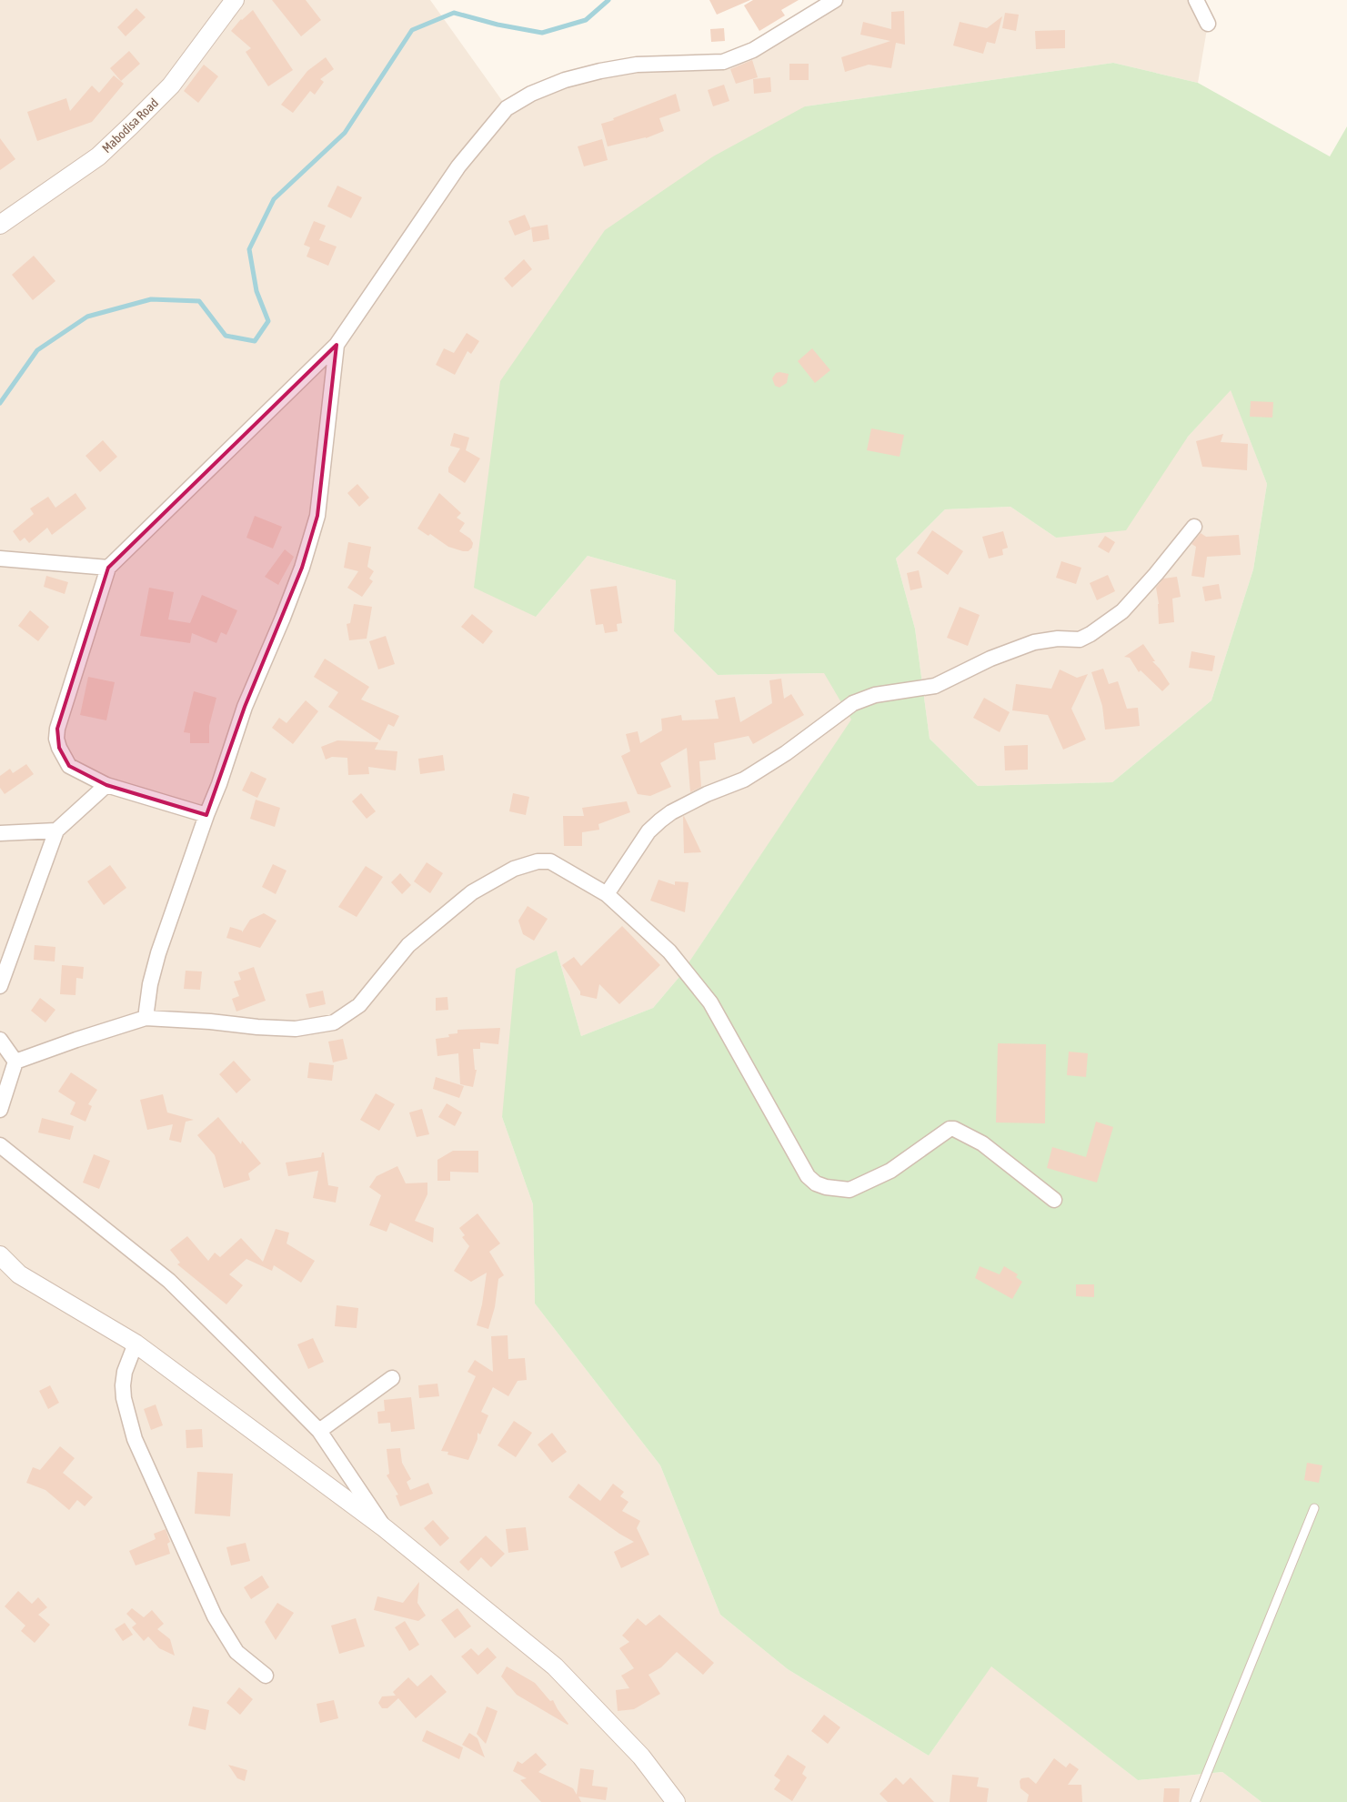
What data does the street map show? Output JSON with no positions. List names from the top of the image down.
{
  "streets": {
    "street": ["Mabodisa Road"]
  }
}
